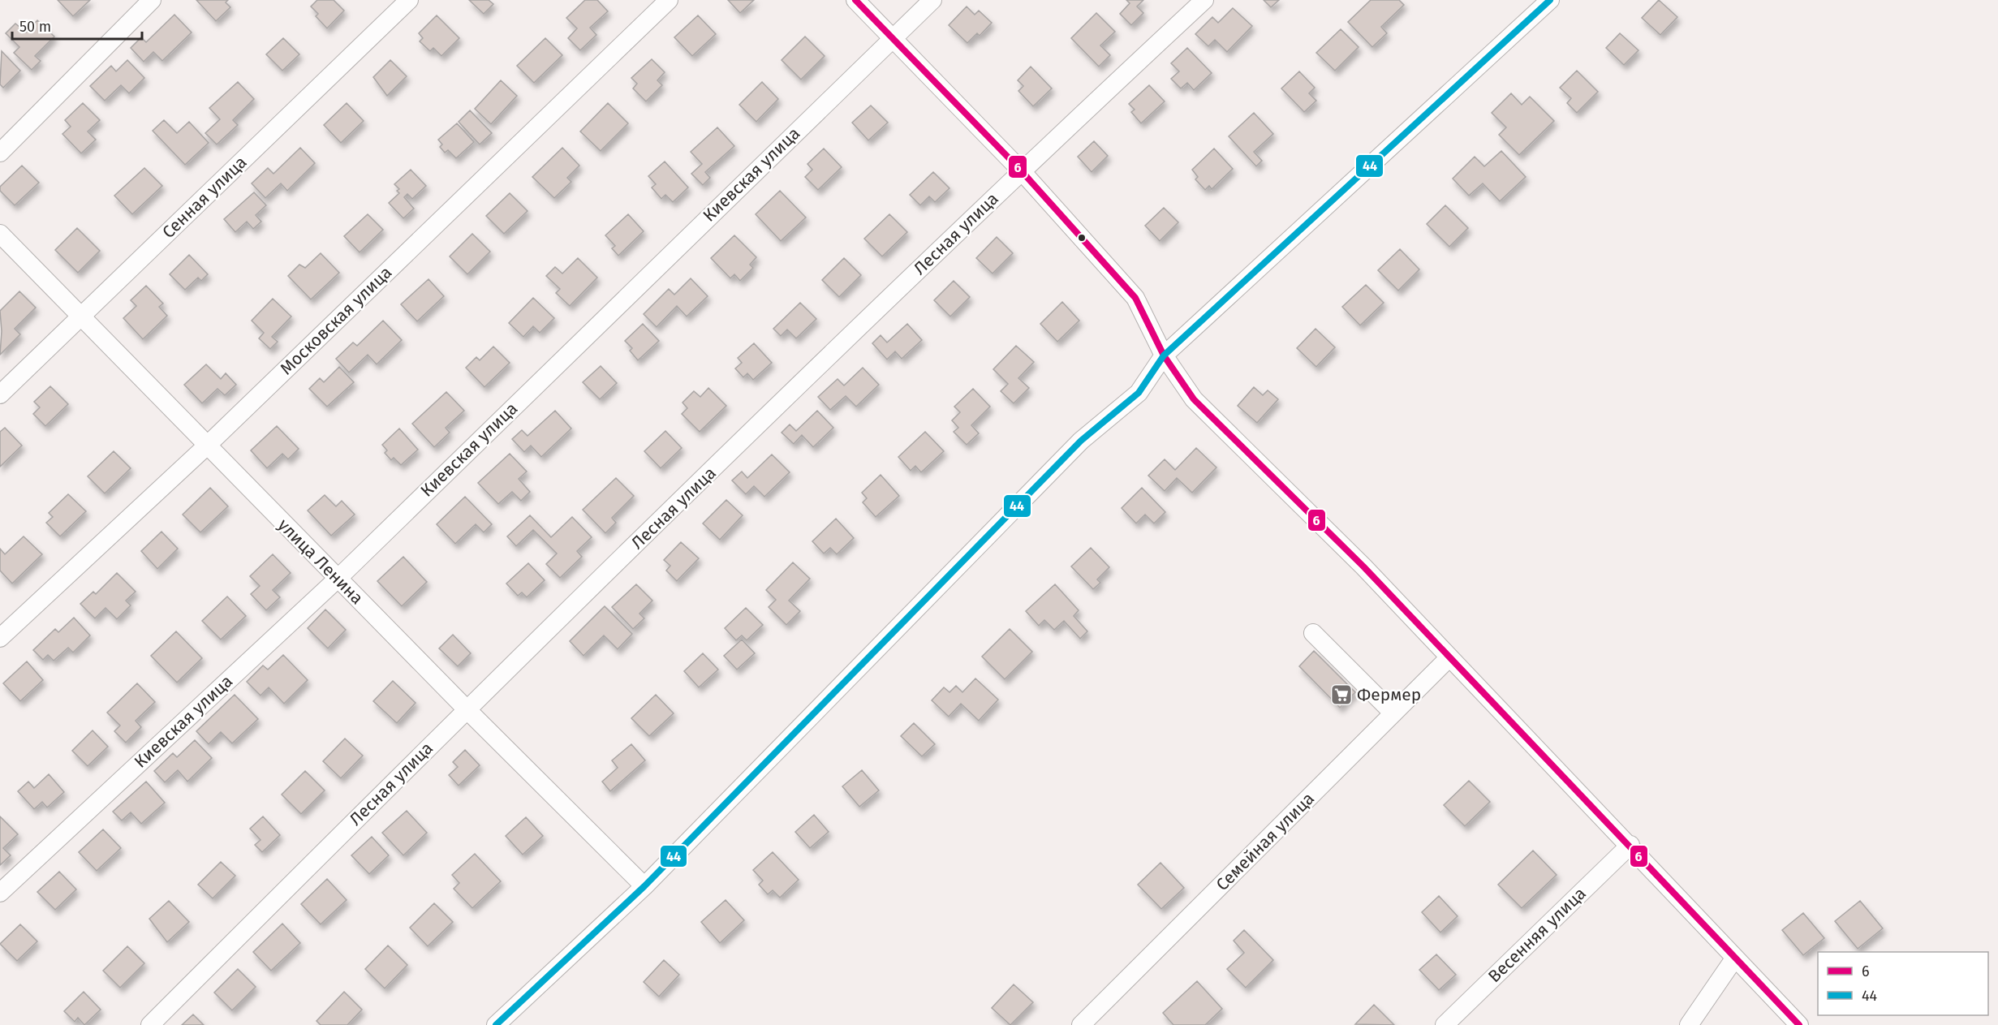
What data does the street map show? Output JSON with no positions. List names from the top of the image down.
{
  "streets": {
    "street": [
      "Киевская улица",
      "Сенная улица",
      "Лесная улица",
      "Московская улица",
      "улица Ленина",
      "Семейная улица",
      "Весенняя улица"
    ]
  },
  "crossings": [
    ["Киевская улица", "улица Ленина"],
    ["Сенная улица", "улица Ленина"],
    ["Лесная улица", "улица Ленина"],
    ["Московская улица", "улица Ленина"]
  ],
  "places": {
    "supermarket": ["Фермер"]
  },
  "lines": ["transit line 6", "transit line 44"],
  "legend": ["6", "44"],
  "scale_bar": "50 m"
}
